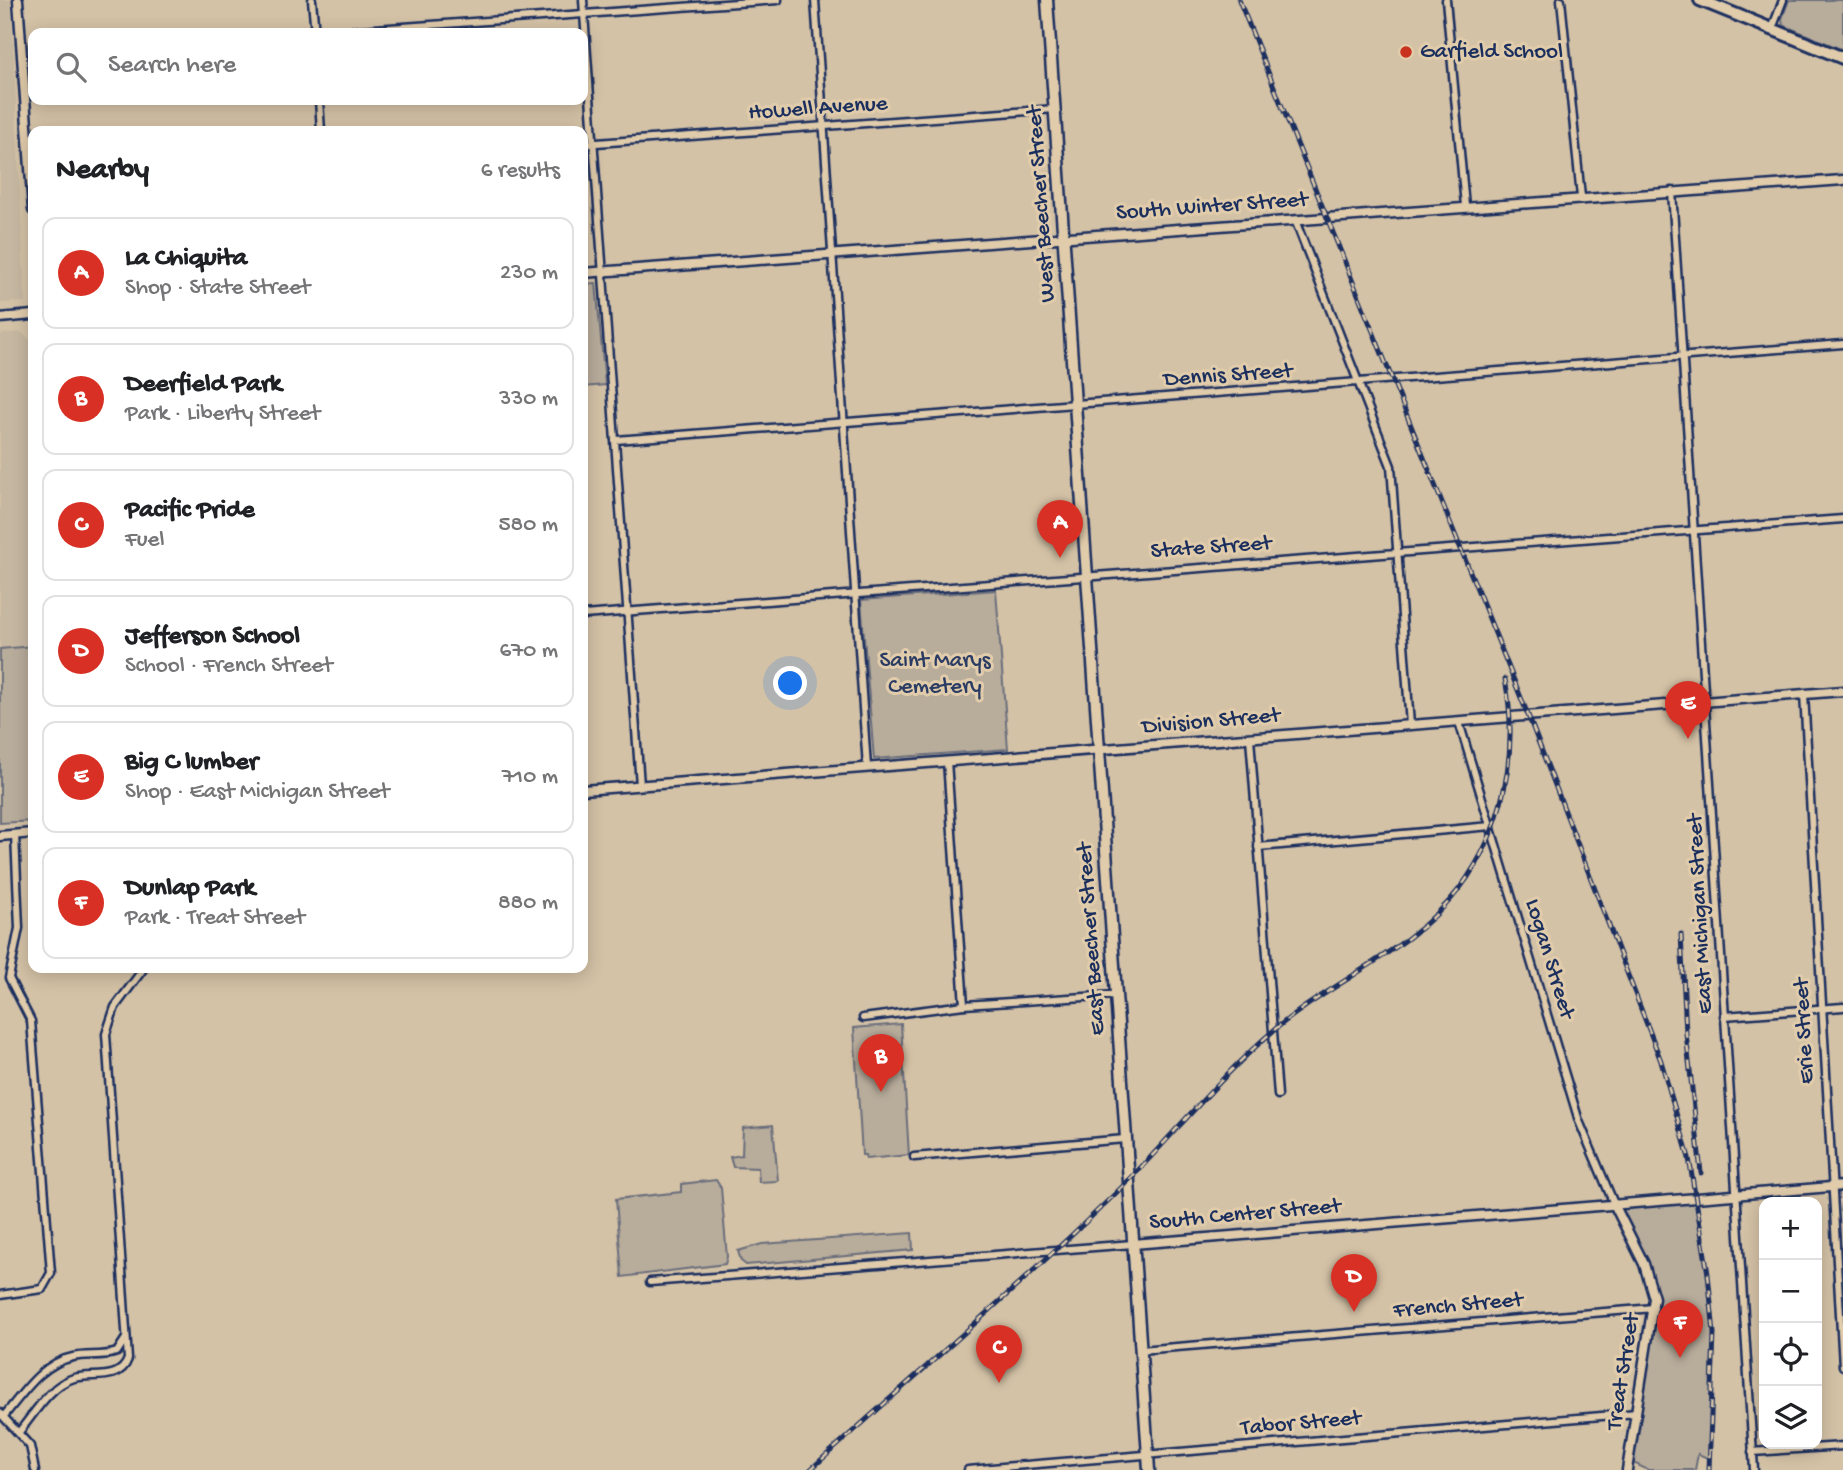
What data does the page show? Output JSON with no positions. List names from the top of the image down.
{
  "streets": {
    "main road": ["West Beecher Street", "East Beecher Street"],
    "street": [
      "Howell Avenue",
      "South Winter Street",
      "Dennis Street",
      "State Street",
      "Division Street",
      "East Michigan Street",
      "Logan Street",
      "Erie Street",
      "South Center Street",
      "French Street",
      "Treat Street",
      "Tabor Street"
    ]
  },
  "crossings": [
    ["Howell Avenue", "West Beecher Street"],
    ["West Beecher Street", "South Winter Street"],
    ["West Beecher Street", "Dennis Street"],
    ["West Beecher Street", "East Beecher Street"],
    ["South Winter Street", "East Michigan Street"],
    ["Dennis Street", "East Michigan Street"],
    ["Dennis Street", "East Beecher Street"],
    ["State Street", "East Michigan Street"],
    ["State Street", "East Beecher Street"],
    ["Division Street", "East Michigan Street"],
    ["Division Street", "East Beecher Street"],
    ["Division Street", "Logan Street"],
    ["Division Street", "Erie Street"],
    ["East Michigan Street", "South Center Street"],
    ["East Beecher Street", "South Center Street"],
    ["East Beecher Street", "French Street"],
    ["East Beecher Street", "Tabor Street"],
    ["Logan Street", "South Center Street"],
    ["Logan Street", "Treat Street"],
    ["Erie Street", "South Center Street"],
    ["South Center Street", "Treat Street"],
    ["French Street", "Treat Street"],
    ["Treat Street", "Tabor Street"]
  ],
  "parks": ["Saint Marys Cemetery"],
  "places": ["Garfield School"],
  "page": {
    "search": "Search here",
    "heading": ["Nearby", "6 results"],
    "list": [
      {
        "mark": "A",
        "name": "La Chiquita",
        "note": "Shop · State Street",
        "value": "230 m"
      },
      {
        "mark": "B",
        "name": "Deerfield Park",
        "note": "Park · Liberty Street",
        "value": "330 m"
      },
      {
        "mark": "C",
        "name": "Pacific Pride",
        "note": "Fuel",
        "value": "580 m"
      },
      {
        "mark": "D",
        "name": "Jefferson School",
        "note": "School · French Street",
        "value": "670 m"
      },
      {
        "mark": "E",
        "name": "Big C lumber",
        "note": "Shop · East Michigan Street",
        "value": "710 m"
      },
      {
        "mark": "F",
        "name": "Dunlap Park",
        "note": "Park · Treat Street",
        "value": "880 m"
      }
    ],
    "pins": [
      "A",
      "E",
      "B",
      "D",
      "F",
      "C"
    ],
    "map_buttons": ["+", "−"]
  }
}
